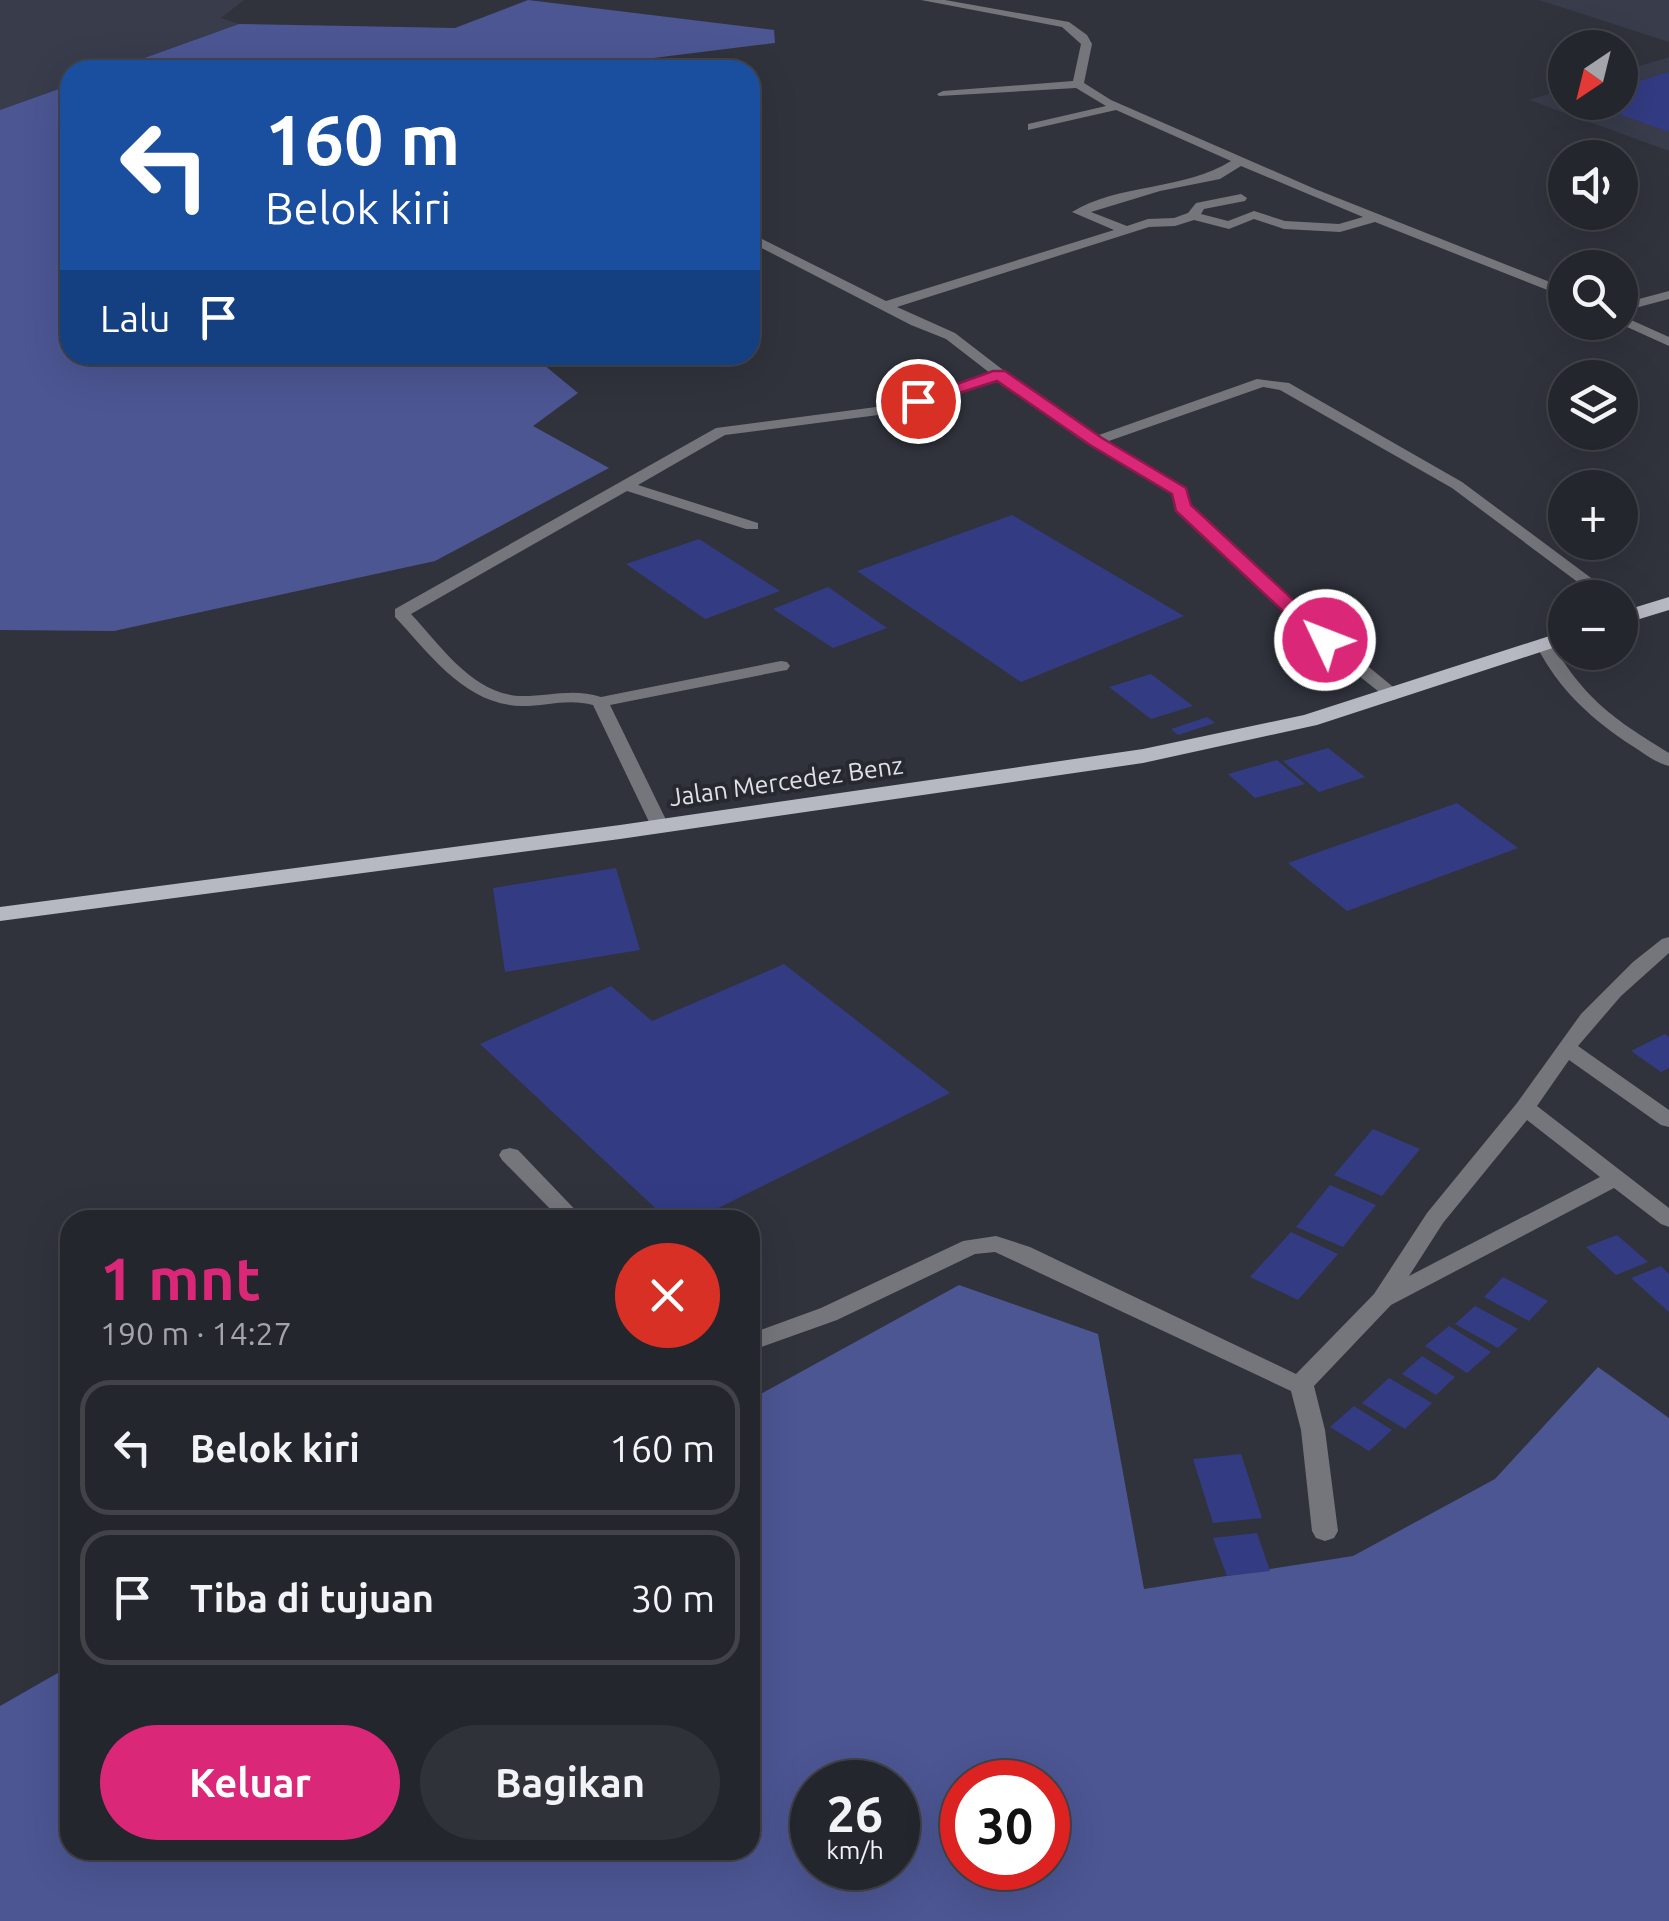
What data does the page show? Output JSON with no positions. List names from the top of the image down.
{
  "streets": {
    "main road": ["Jalan Mercedez Benz"]
  },
  "north": "bottom left",
  "page": {
    "map_buttons": ["+", "−"],
    "turn": ["160 m", "Belok kiri"],
    "then": "Lalu",
    "heading": ["1 mnt", "190 m · 14:27"],
    "list": [
      {
        "name": "Belok kiri",
        "value": "160 m"
      },
      {
        "name": "Tiba di tujuan",
        "value": "30 m"
      }
    ],
    "buttons": ["Keluar", "Bagikan"],
    "speed": "26 km/h",
    "limit": "30"
  }
}
